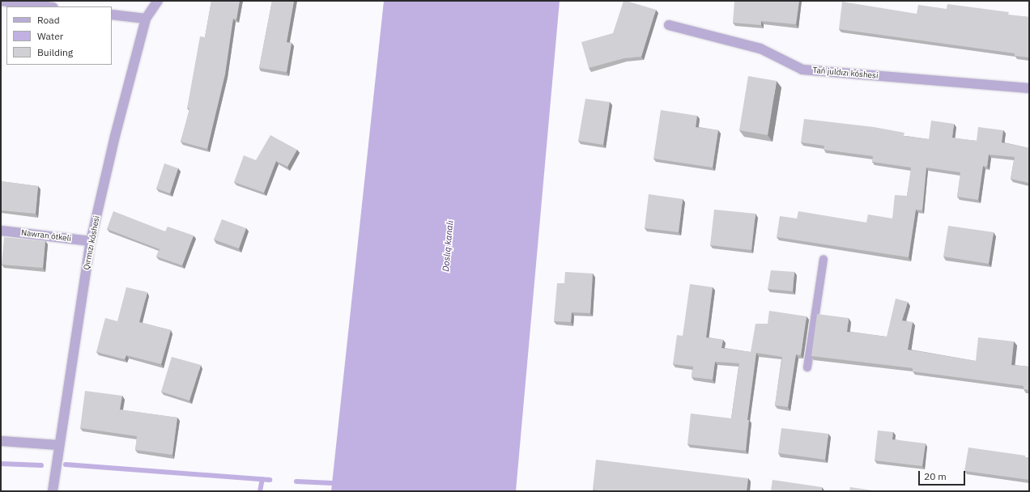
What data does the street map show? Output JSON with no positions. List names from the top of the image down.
{
  "streets": {
    "street": ["Tań juldızı kóshesi", "Nawran ótkeli", "Qırmızı kóshesi"]
  },
  "crossings": [
    ["Nawran ótkeli", "Qırmızı kóshesi"]
  ],
  "water": ["Doslıq kanalı"],
  "legend": ["Road", "Water", "Building"],
  "scale_bar": "20 m"
}
